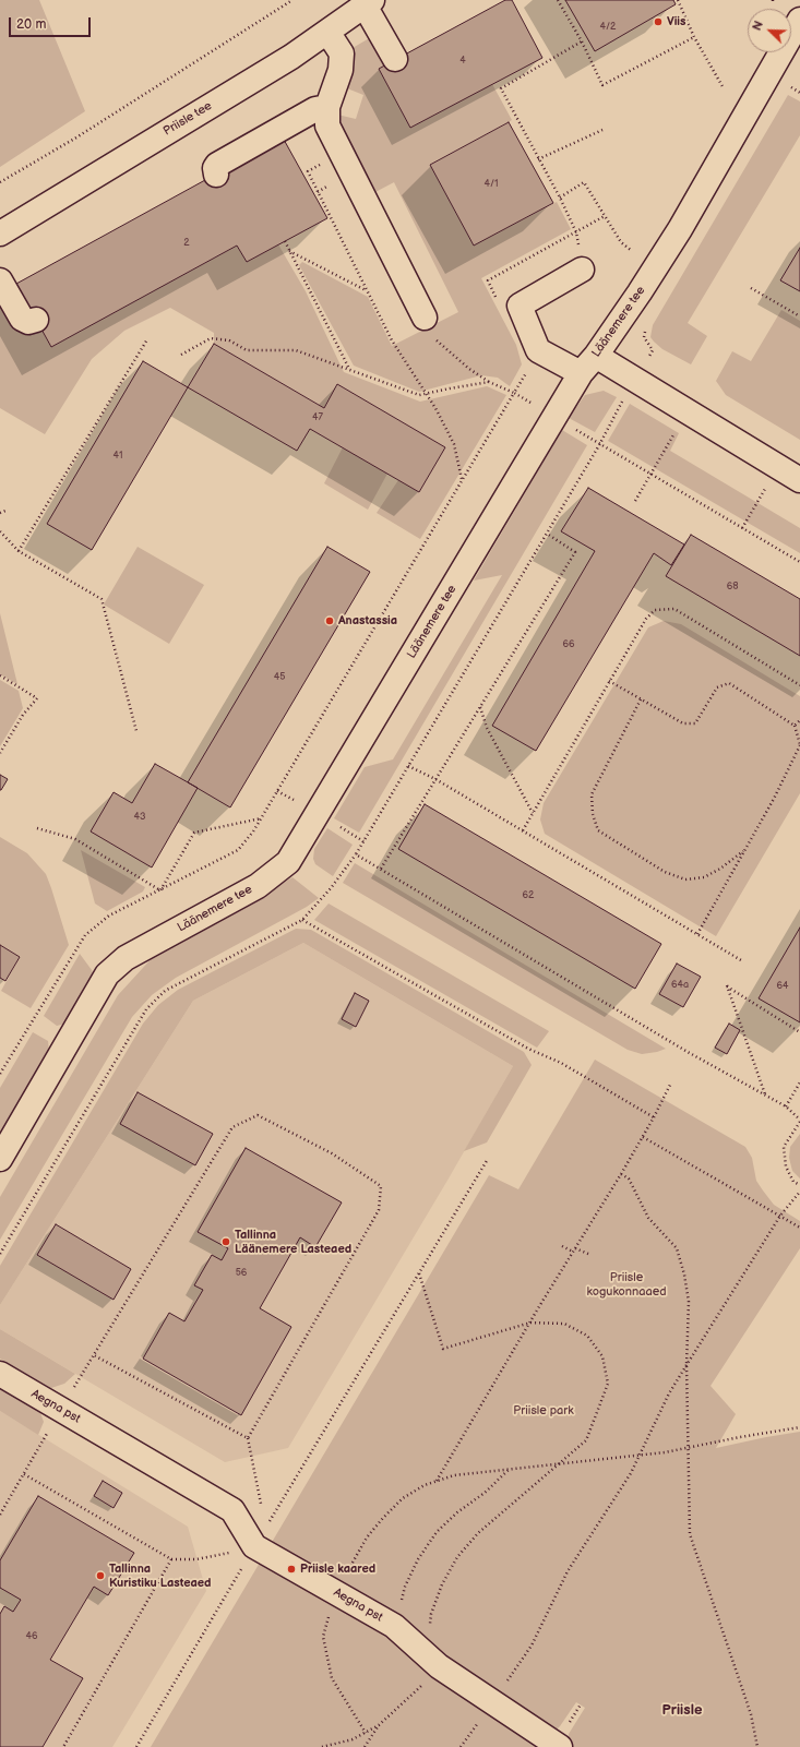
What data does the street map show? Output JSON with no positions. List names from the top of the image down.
{
  "streets": {
    "street": ["Priisle tee", "Läänemere tee", "Aegna pst"]
  },
  "districts": ["Priisle"],
  "parks": ["Priisle kogukonnaaed", "Priisle park"],
  "places": [
    "Viis",
    "Anastassia",
    "Tallinna Läänemere Lasteaed",
    "Priisle kaared",
    "Tallinna Kuristiku Lasteaed"
  ],
  "house_numbers": [
    "4/2",
    "4",
    "4/1",
    "2",
    "47",
    "41",
    "68",
    "66",
    "45",
    "43",
    "62",
    "64a",
    "64",
    "56",
    "46"
  ],
  "scale_bar": "20 m",
  "north": "top left"
}
